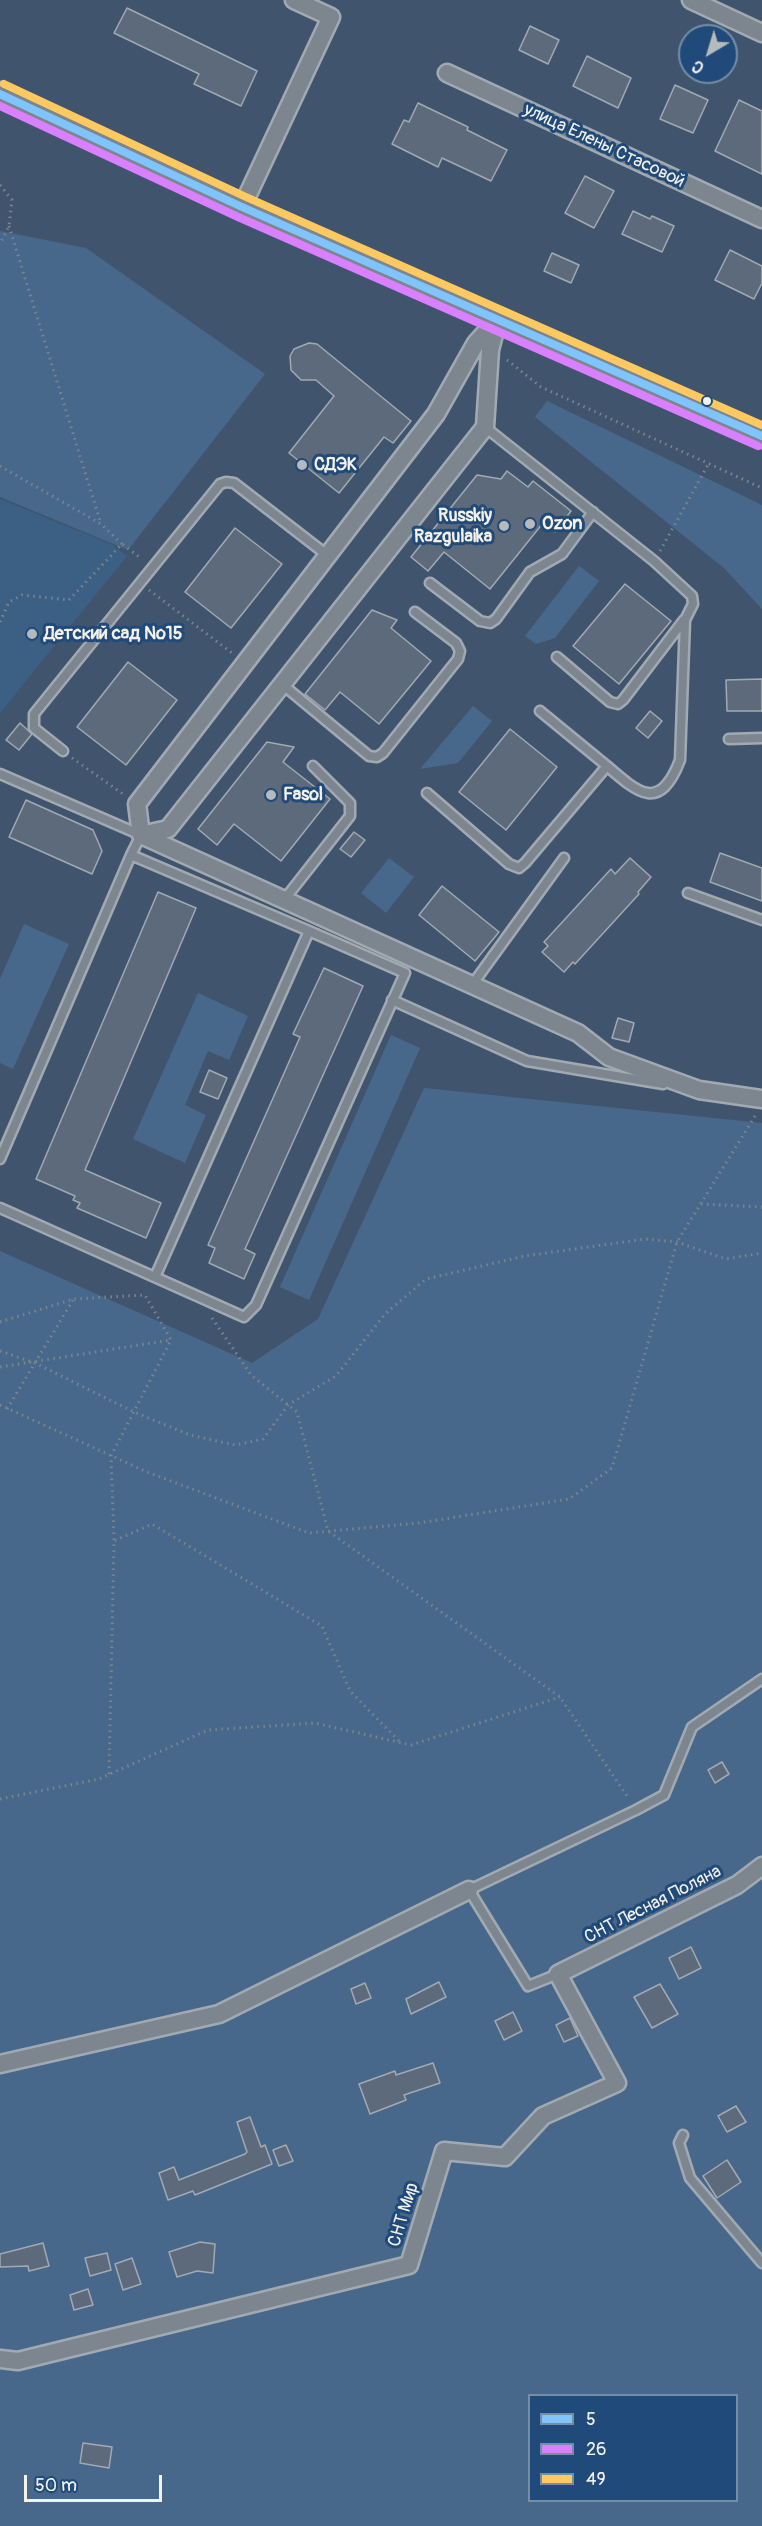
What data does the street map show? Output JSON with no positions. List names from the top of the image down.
{
  "streets": {
    "street": ["улица Елены Стасовой", "СНТ Лесная Поляна", "СНТ Мир"]
  },
  "crossings": [
    ["СНТ Лесная Поляна", "СНТ Мир"]
  ],
  "places": [
    "СДЭК",
    "Ozon",
    "Russkiy Razgulaika",
    "Детский сад №15",
    "Fasol"
  ],
  "lines": ["transit line 49", "transit line 5", "transit line 26"],
  "legend": ["5", "26", "49"],
  "scale_bar": "50 m",
  "north": "bottom left"
}
